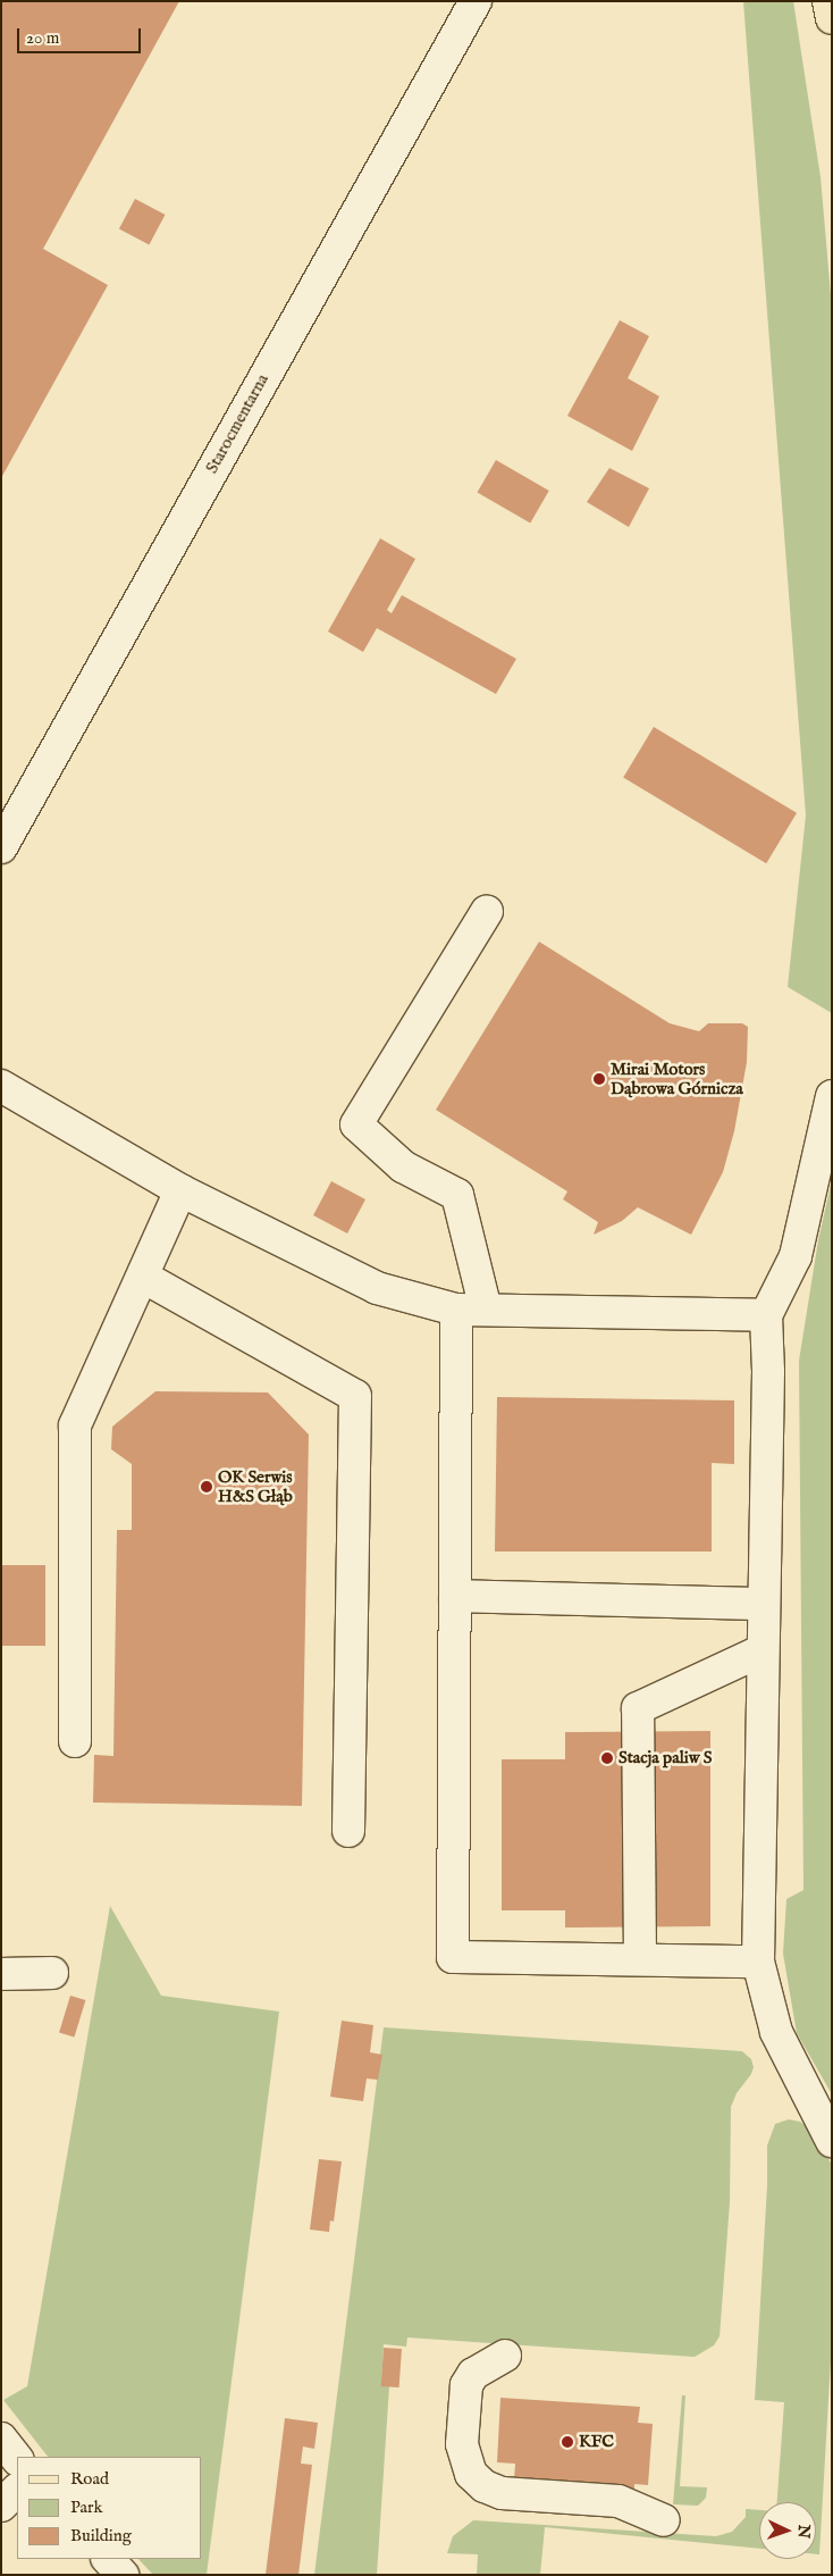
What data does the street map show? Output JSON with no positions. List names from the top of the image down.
{
  "streets": {
    "street": ["Starocmentarna"]
  },
  "places": [
    "Mirai Motors Dąbrowa Górnicza",
    "OK Serwis H&S Głąb",
    "Stacja paliw S",
    "KFC"
  ],
  "legend": ["Road", "Park", "Building"],
  "scale_bar": "20 m",
  "north": "right"
}
